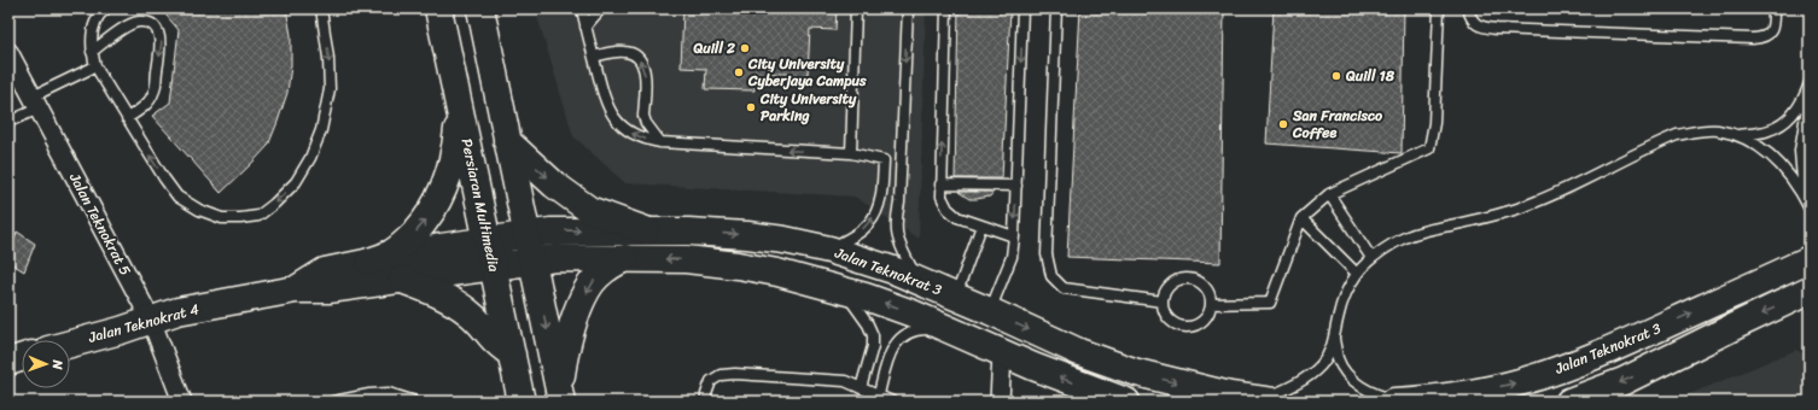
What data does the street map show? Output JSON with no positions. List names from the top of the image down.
{
  "streets": {
    "main road": ["Persiaran Multimedia", "Jalan Teknokrat 3", "Jalan Teknokrat 4"],
    "street": ["Jalan Teknokrat 5"]
  },
  "crossings": [
    ["Persiaran Multimedia", "Jalan Teknokrat 3"],
    ["Persiaran Multimedia", "Jalan Teknokrat 4"],
    ["Jalan Teknokrat 5", "Jalan Teknokrat 4"],
    ["Jalan Teknokrat 3", "Jalan Teknokrat 4"]
  ],
  "places": [
    "Quill 2",
    "City University Cyberjaya Campus",
    "Quill 18",
    "City University Parking",
    "San Francisco Coffee"
  ],
  "north": "right"
}
